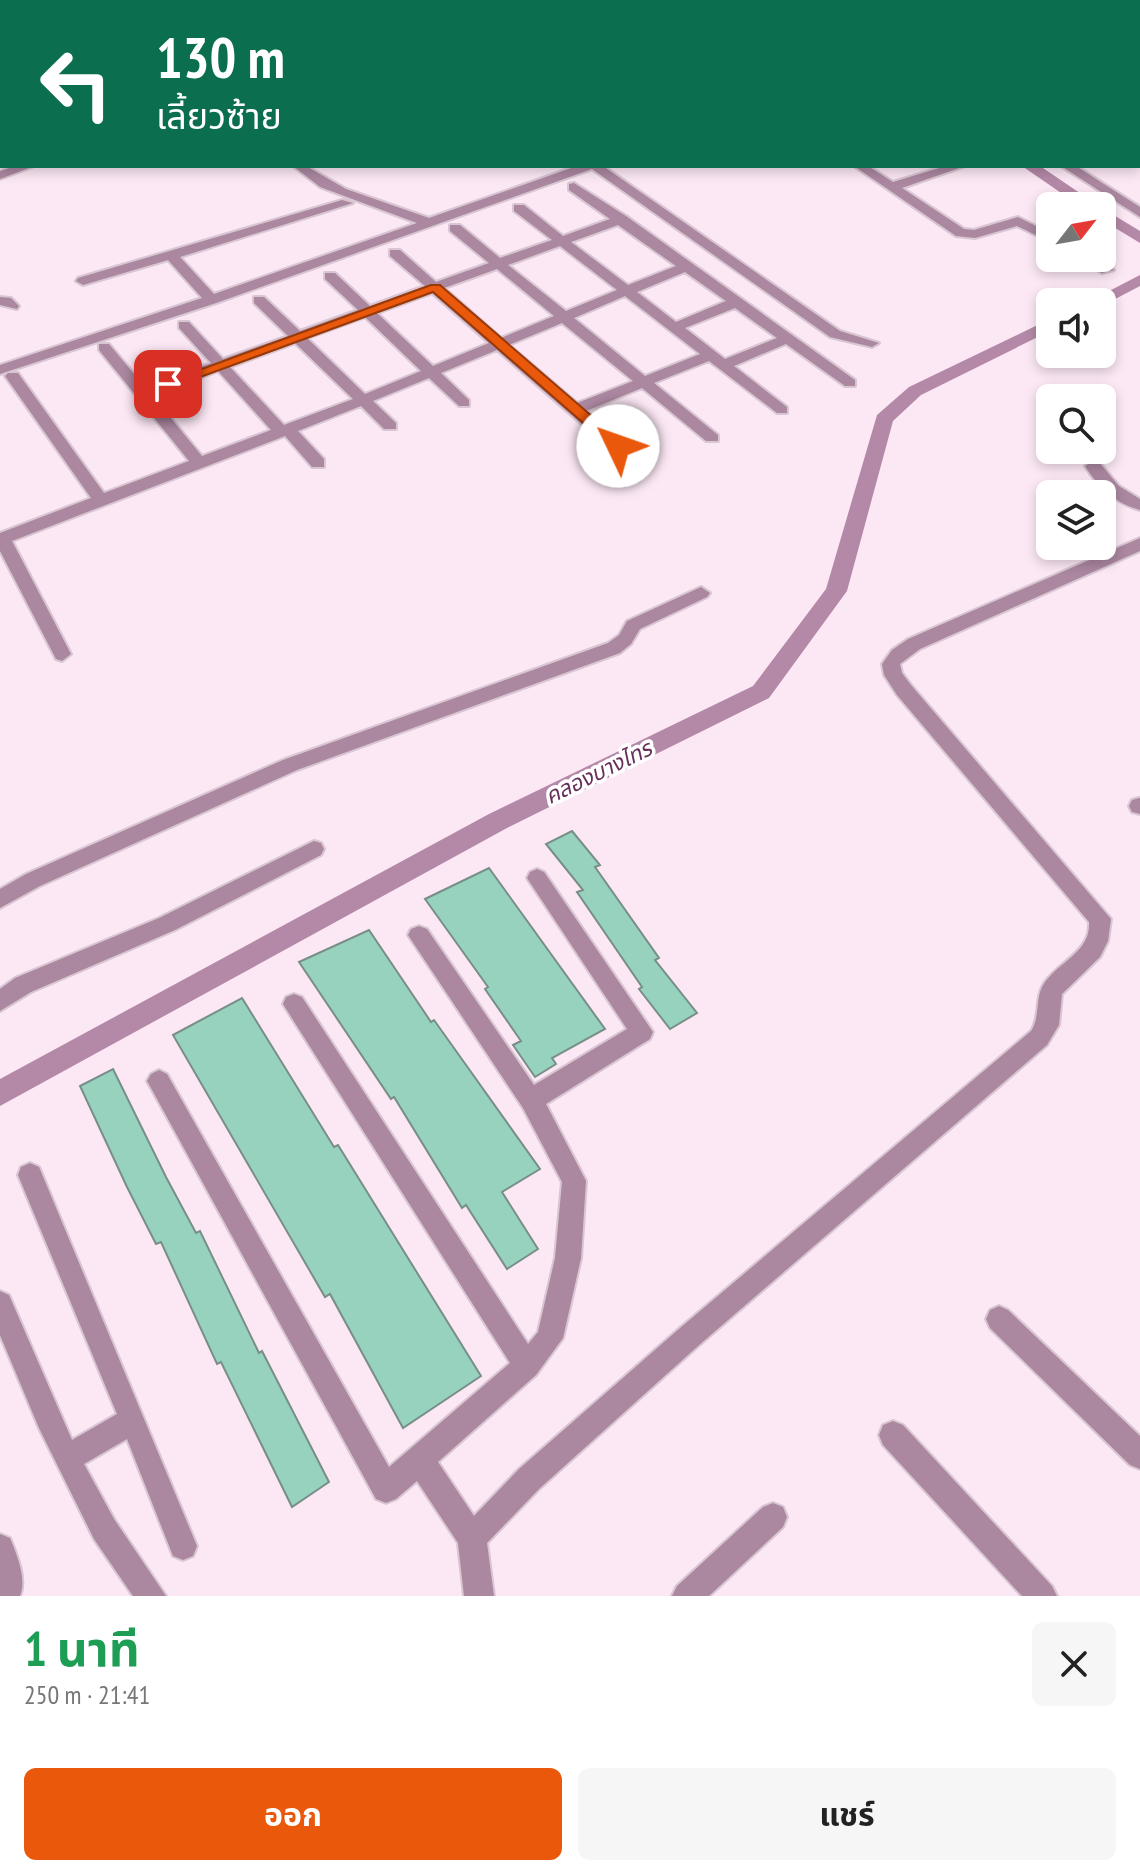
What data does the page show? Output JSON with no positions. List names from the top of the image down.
{
  "water": ["คลองบางไทร"],
  "north": "top right",
  "page": {
    "turn": ["130 m", "เลี้ยวซ้าย"],
    "heading": ["1 นาที", "250 m · 21:41"],
    "buttons": ["ออก", "แชร์"]
  }
}
